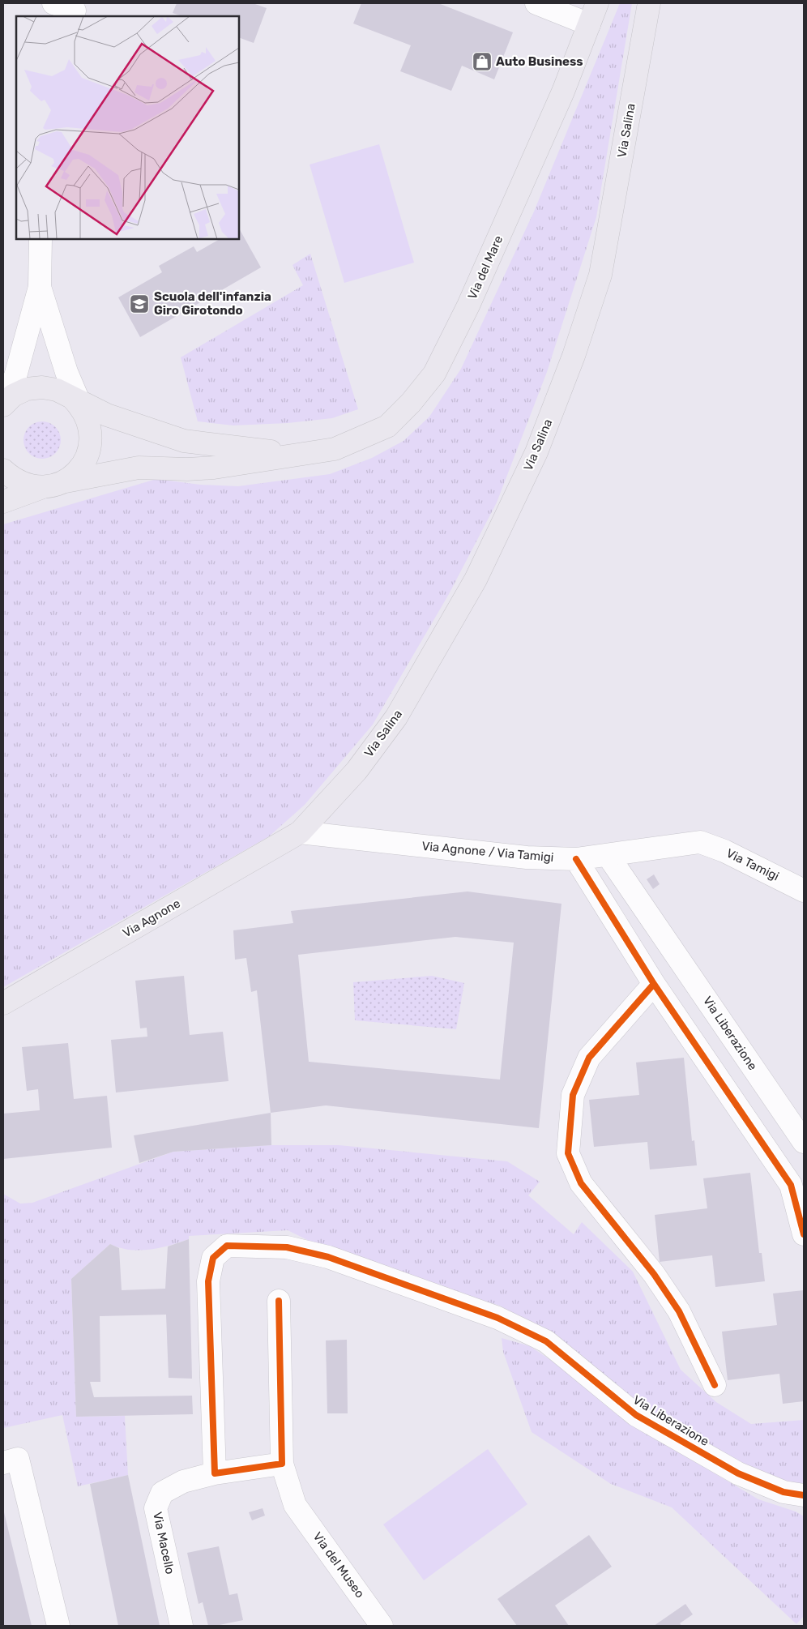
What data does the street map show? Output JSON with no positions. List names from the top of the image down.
{
  "streets": {
    "main road": ["Via Salina", "Via del Mare", "Via Agnone"],
    "street": [
      "Via Agnone / Via Tamigi",
      "Via Tamigi",
      "Via Liberazione",
      "Via Macello",
      "Via del Museo"
    ]
  },
  "crossings": [
    ["Via Salina", "Via Agnone / Via Tamigi"],
    ["Via Salina", "Via Agnone"],
    ["Via Agnone / Via Tamigi", "Via Tamigi"],
    ["Via Agnone / Via Tamigi", "Via Agnone"],
    ["Via Agnone / Via Tamigi", "Via Liberazione"],
    ["Via Liberazione", "Via Macello"],
    ["Via Macello", "Via del Museo"]
  ],
  "places": {
    "shop": ["Auto Business"],
    "school or university": ["Scuola dell'infanzia Giro Girotondo"]
  }
}
